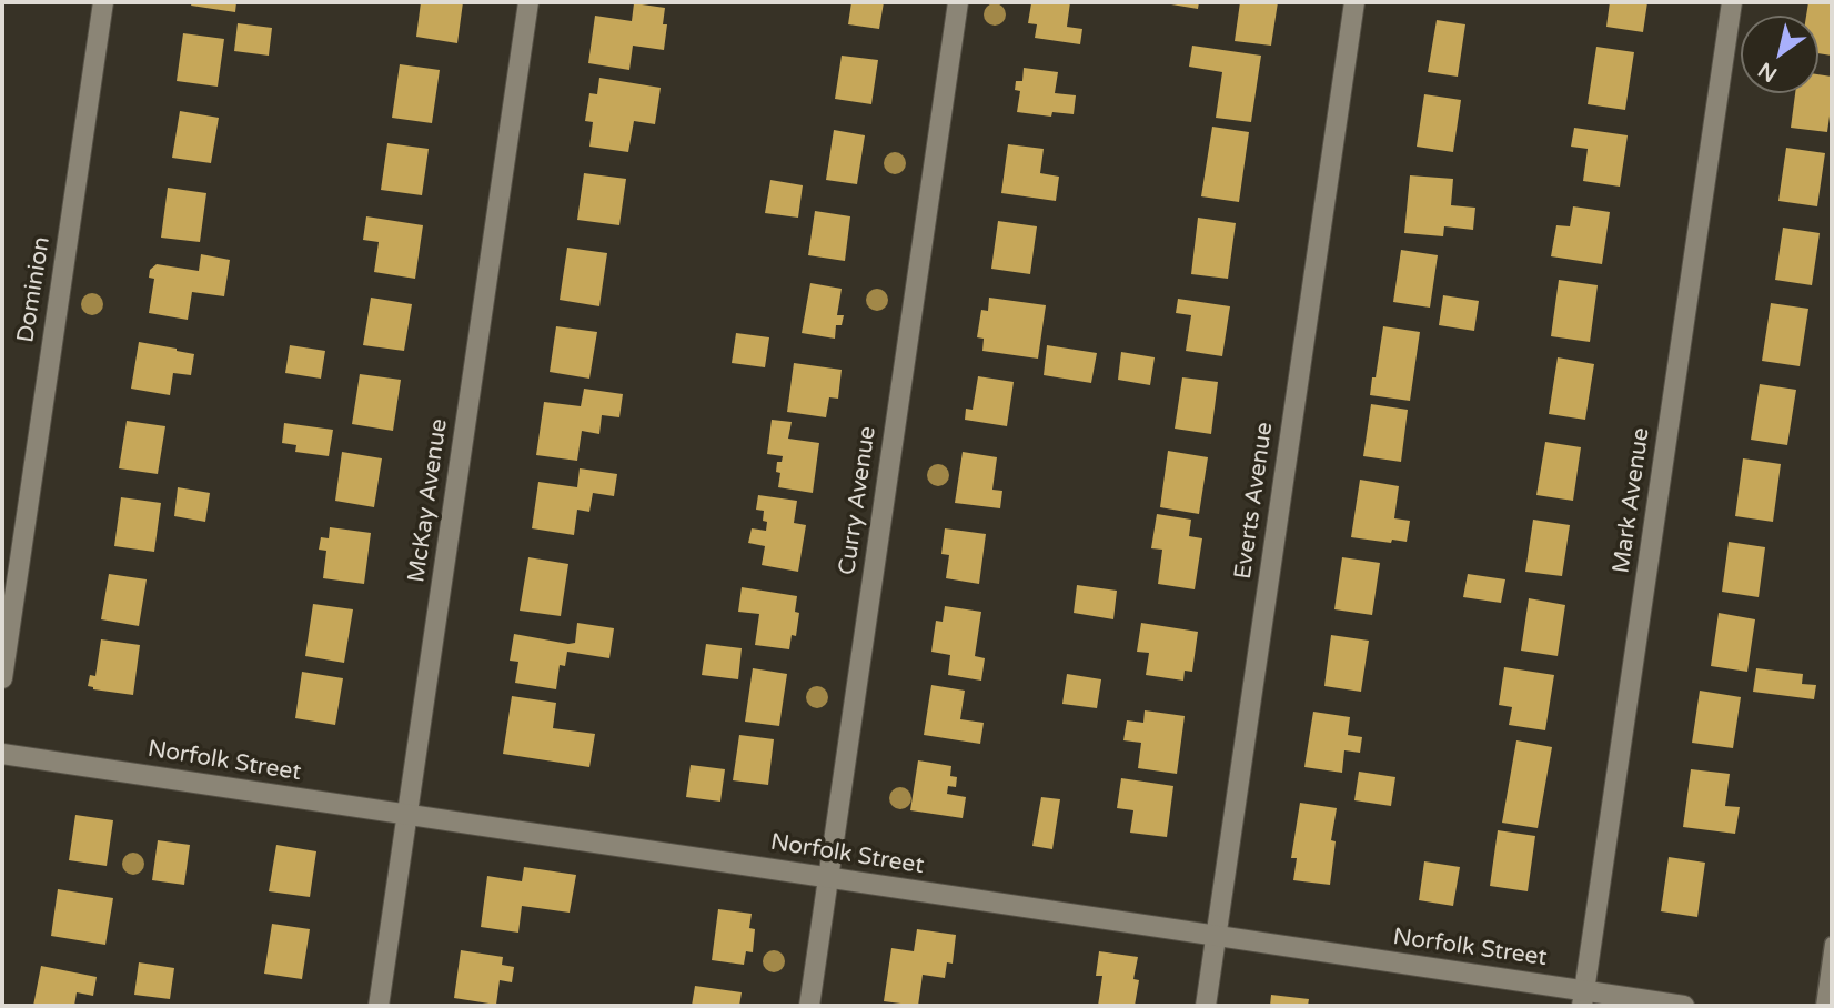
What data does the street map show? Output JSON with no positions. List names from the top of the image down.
{
  "streets": {
    "street": [
      "Dominion",
      "McKay Avenue",
      "Curry Avenue",
      "Everts Avenue",
      "Mark Avenue",
      "Norfolk Street"
    ]
  },
  "crossings": [
    ["McKay Avenue", "Norfolk Street"],
    ["Curry Avenue", "Norfolk Street"],
    ["Everts Avenue", "Norfolk Street"],
    ["Mark Avenue", "Norfolk Street"]
  ],
  "north": "bottom left"
}
